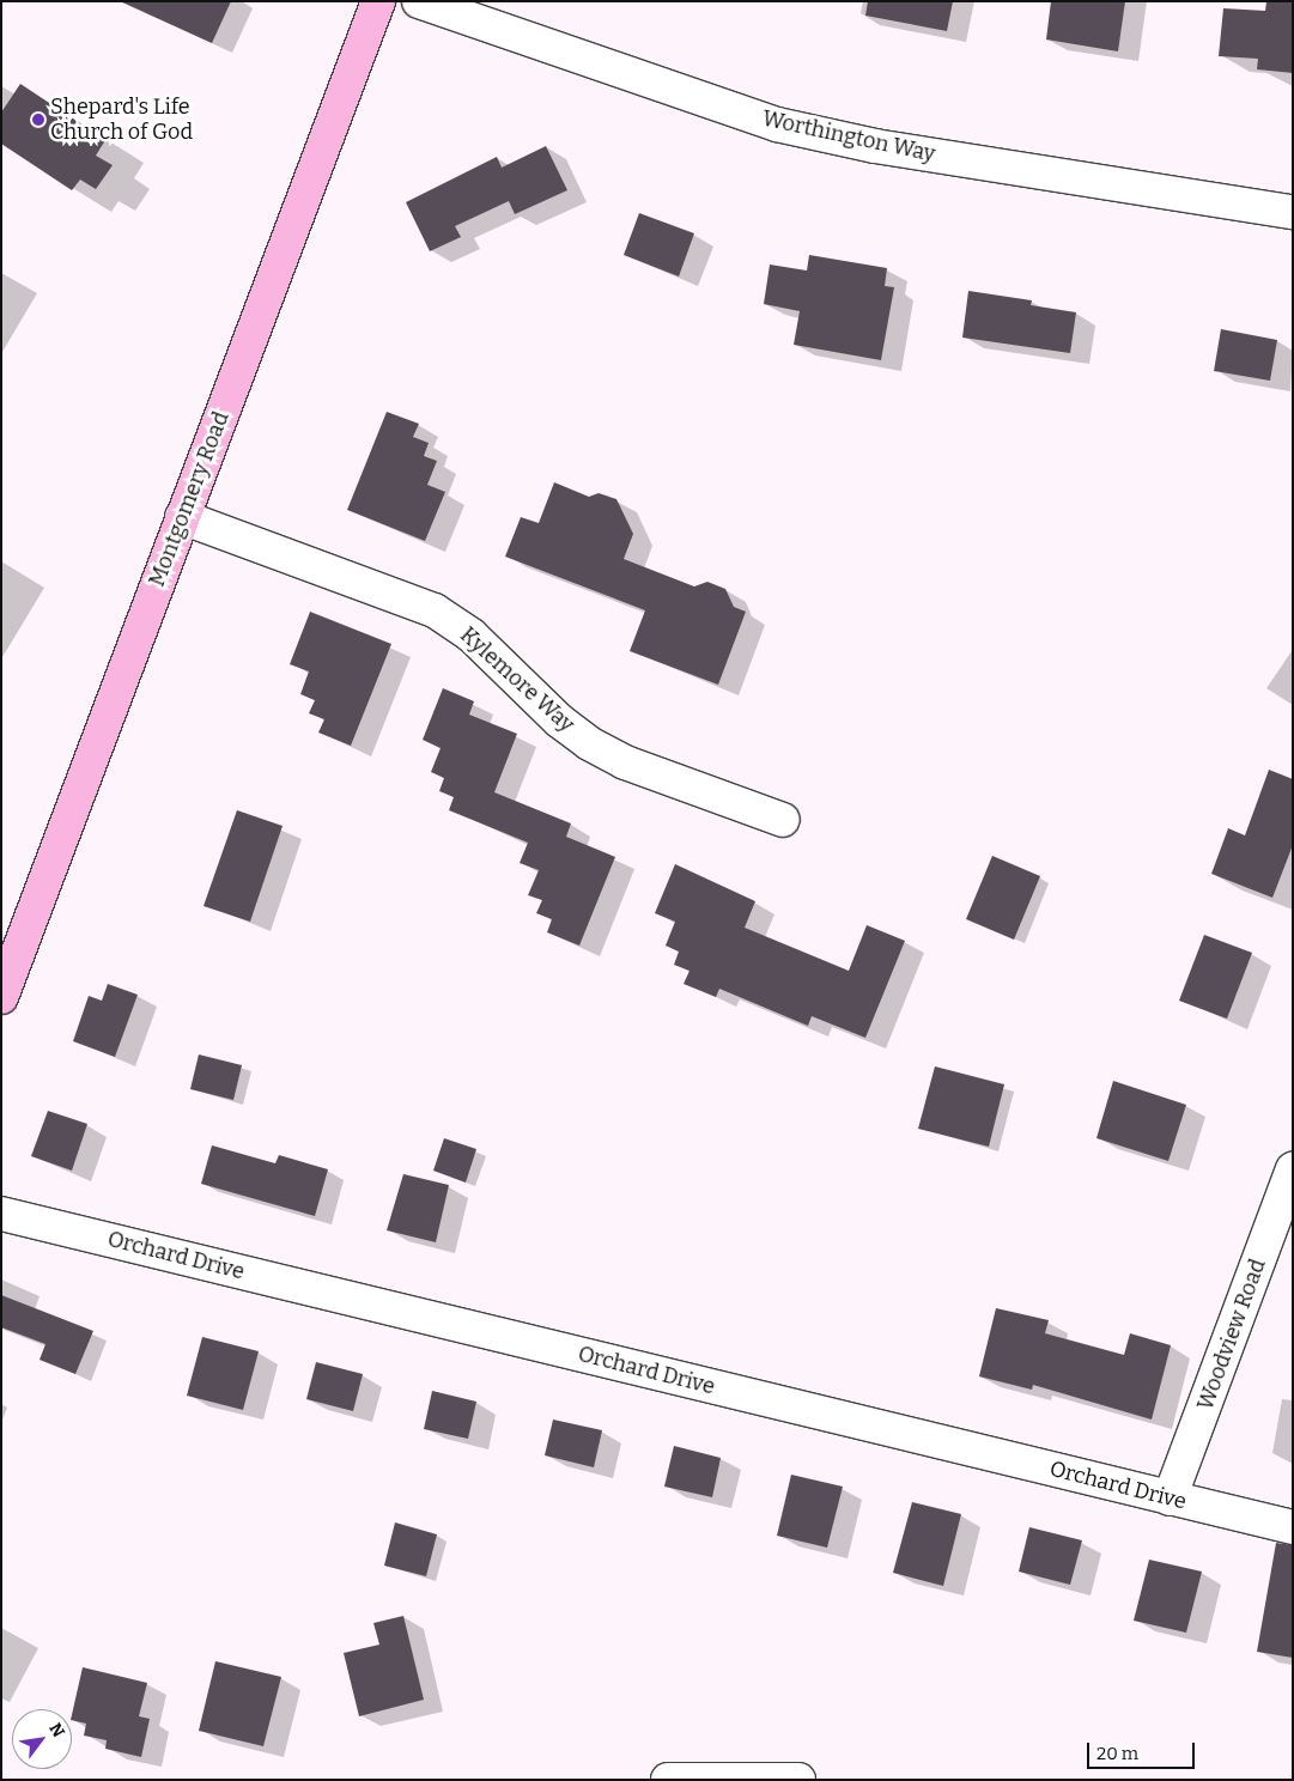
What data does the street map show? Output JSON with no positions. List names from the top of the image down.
{
  "streets": {
    "main road": ["Montgomery Road"],
    "street": [
      "Worthington Way",
      "Kylemore Way",
      "Orchard Drive",
      "Woodview Road"
    ]
  },
  "crossings": [
    ["Montgomery Road", "Kylemore Way"],
    ["Orchard Drive", "Woodview Road"]
  ],
  "places": ["Shepard's Life Church of God"],
  "scale_bar": "20 m",
  "north": "top right"
}
